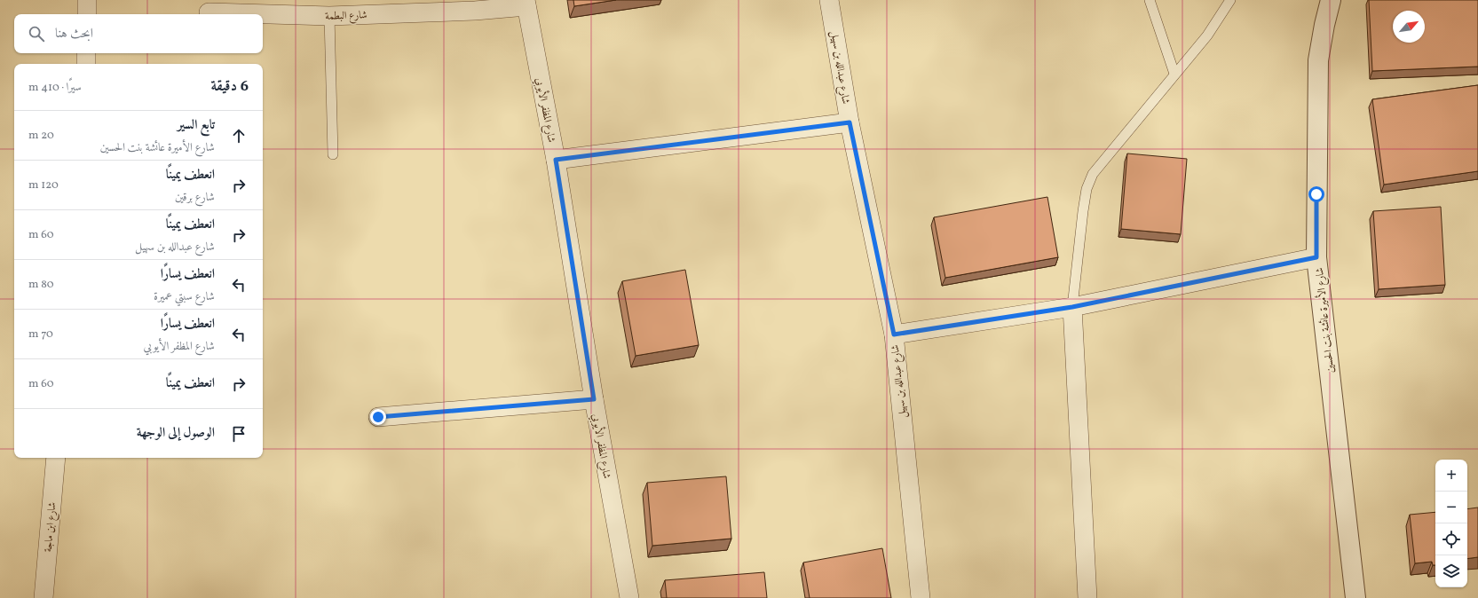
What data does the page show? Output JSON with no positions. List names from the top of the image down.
{
  "streets": {
    "street": [
      "شارع البطمة",
      "شارع عبدالله بن سهيل",
      "شارع المظفر الأيوبي",
      "شارع الأميرة عائشة بنت الحسين",
      "شارع ابن ماجة"
    ]
  },
  "crossings": [
    ["شارع البطمة", "شارع المظفر الأيوبي"]
  ],
  "north": "top right",
  "page": {
    "search": "ابحث هنا",
    "heading": ["6 دقيقة", "سيرًا · 410 m"],
    "list": [
      ["تابع السير", "شارع الأميرة عائشة بنت الحسين", "20 m"],
      ["انعطف يمينًا", "شارع برقين", "120 m"],
      ["انعطف يمينًا", "شارع عبدالله بن سهيل", "60 m"],
      ["انعطف يسارًا", "شارع سبتي عميرة", "80 m"],
      ["انعطف يسارًا", "شارع المظفر الأيوبي", "70 m"],
      ["انعطف يمينًا", "60 m"],
      "الوصول إلى الوجهة"
    ],
    "map_buttons": ["+", "−"]
  }
}
